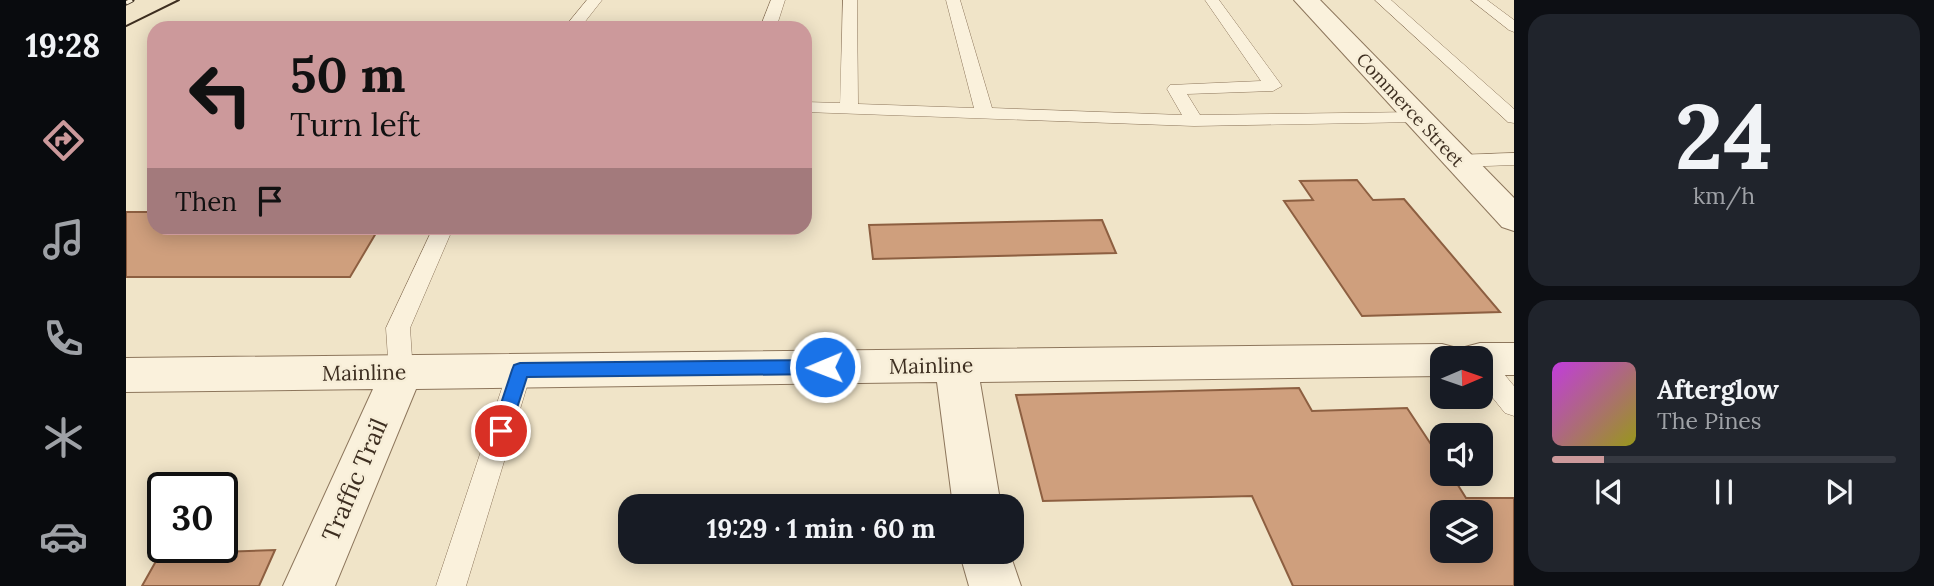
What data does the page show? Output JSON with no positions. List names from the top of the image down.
{
  "streets": {
    "street": ["Commerce Street", "Mainline", "Traffic Trail"]
  },
  "crossings": [
    ["Mainline", "Traffic Trail"]
  ],
  "north": "right",
  "page": {
    "tabs": "19:28",
    "tile": ["24", "km/h"],
    "turn": ["50 m", "Turn left"],
    "then": "Then",
    "song": ["Afterglow", "The Pines"],
    "limit": "30",
    "trip": "19:29 · 1 min · 60 m"
  }
}
